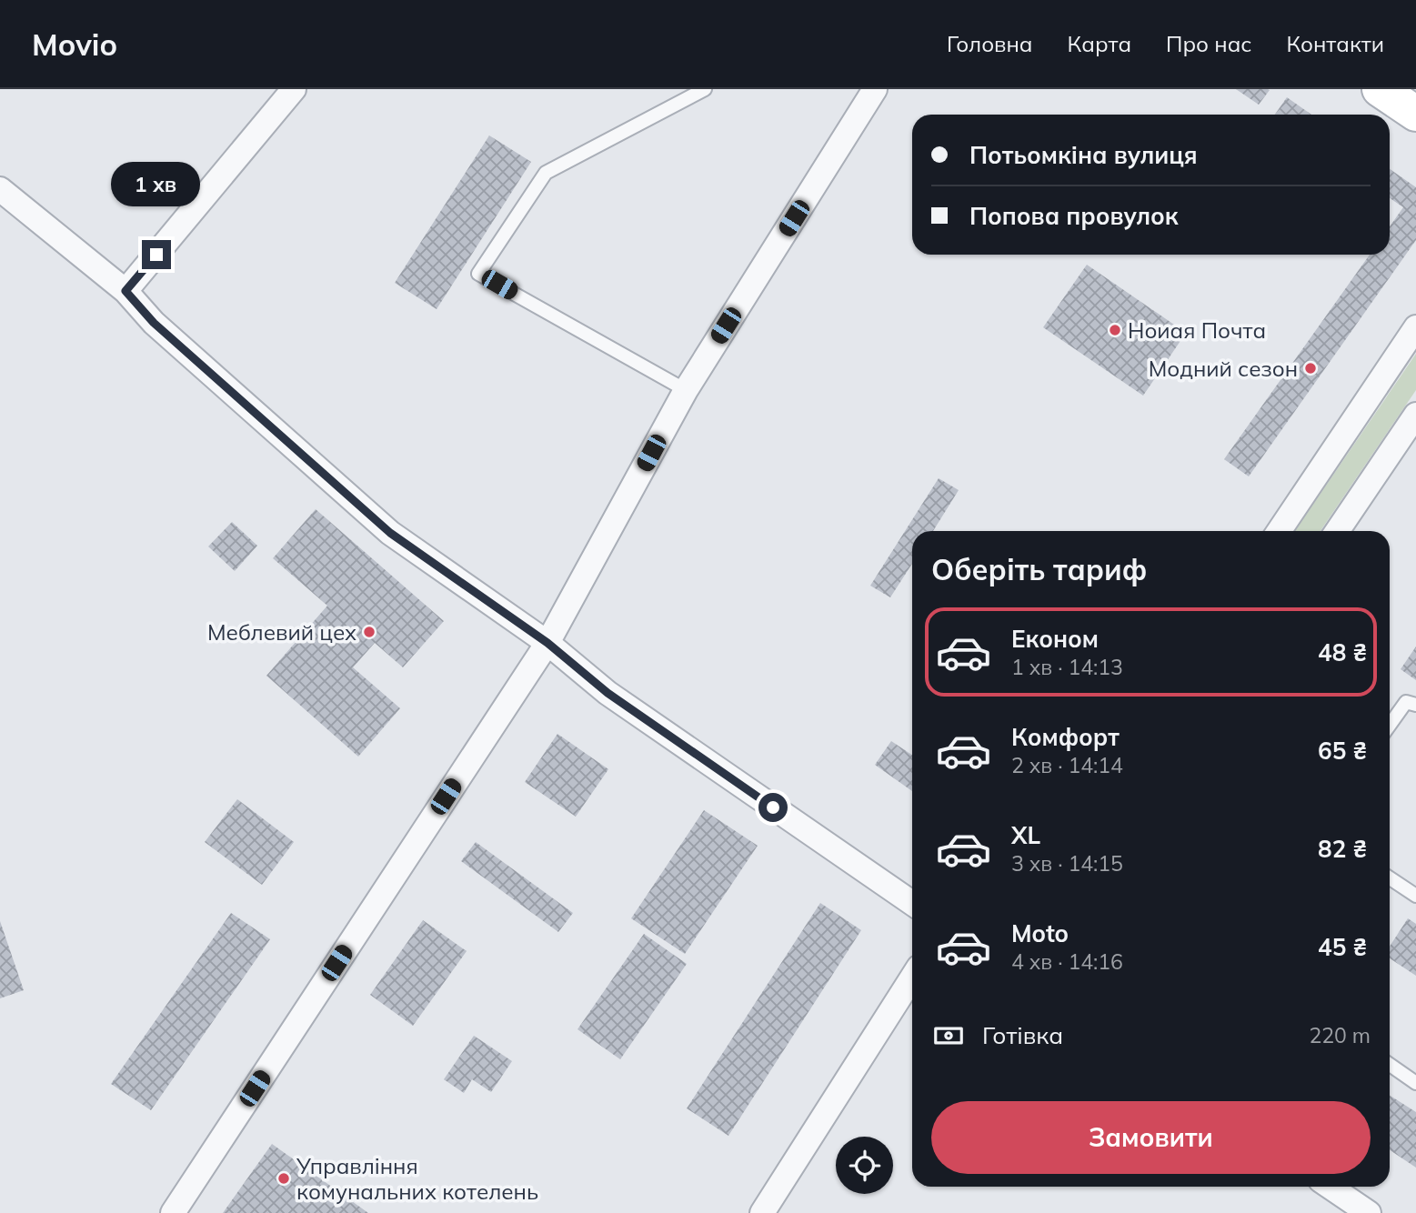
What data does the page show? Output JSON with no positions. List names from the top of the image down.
{
  "places": [
    "Ноиая Почта",
    "Модний сезон",
    "Меблевий цех",
    "Управління комунальних котелень"
  ],
  "page": {
    "header": "Movio",
    "nav": [
      "Головна",
      "Карта",
      "Про нас",
      "Контакти"
    ],
    "banner": ["Потьомкіна вулиця", "Попова провулок"],
    "bubble": "1 хв",
    "heading": "Оберіть тариф",
    "list": [
      {
        "name": "Економ",
        "note": "1 хв · 14:13",
        "value": "48 ₴"
      },
      {
        "name": "Комфорт",
        "note": "2 хв · 14:14",
        "value": "65 ₴"
      },
      {
        "name": "XL",
        "note": "3 хв · 14:15",
        "value": "82 ₴"
      },
      {
        "name": "Moto",
        "note": "4 хв · 14:16",
        "value": "45 ₴"
      }
    ],
    "pay": ["Готівка", "220 m"],
    "buttons": "Замовити"
  }
}
